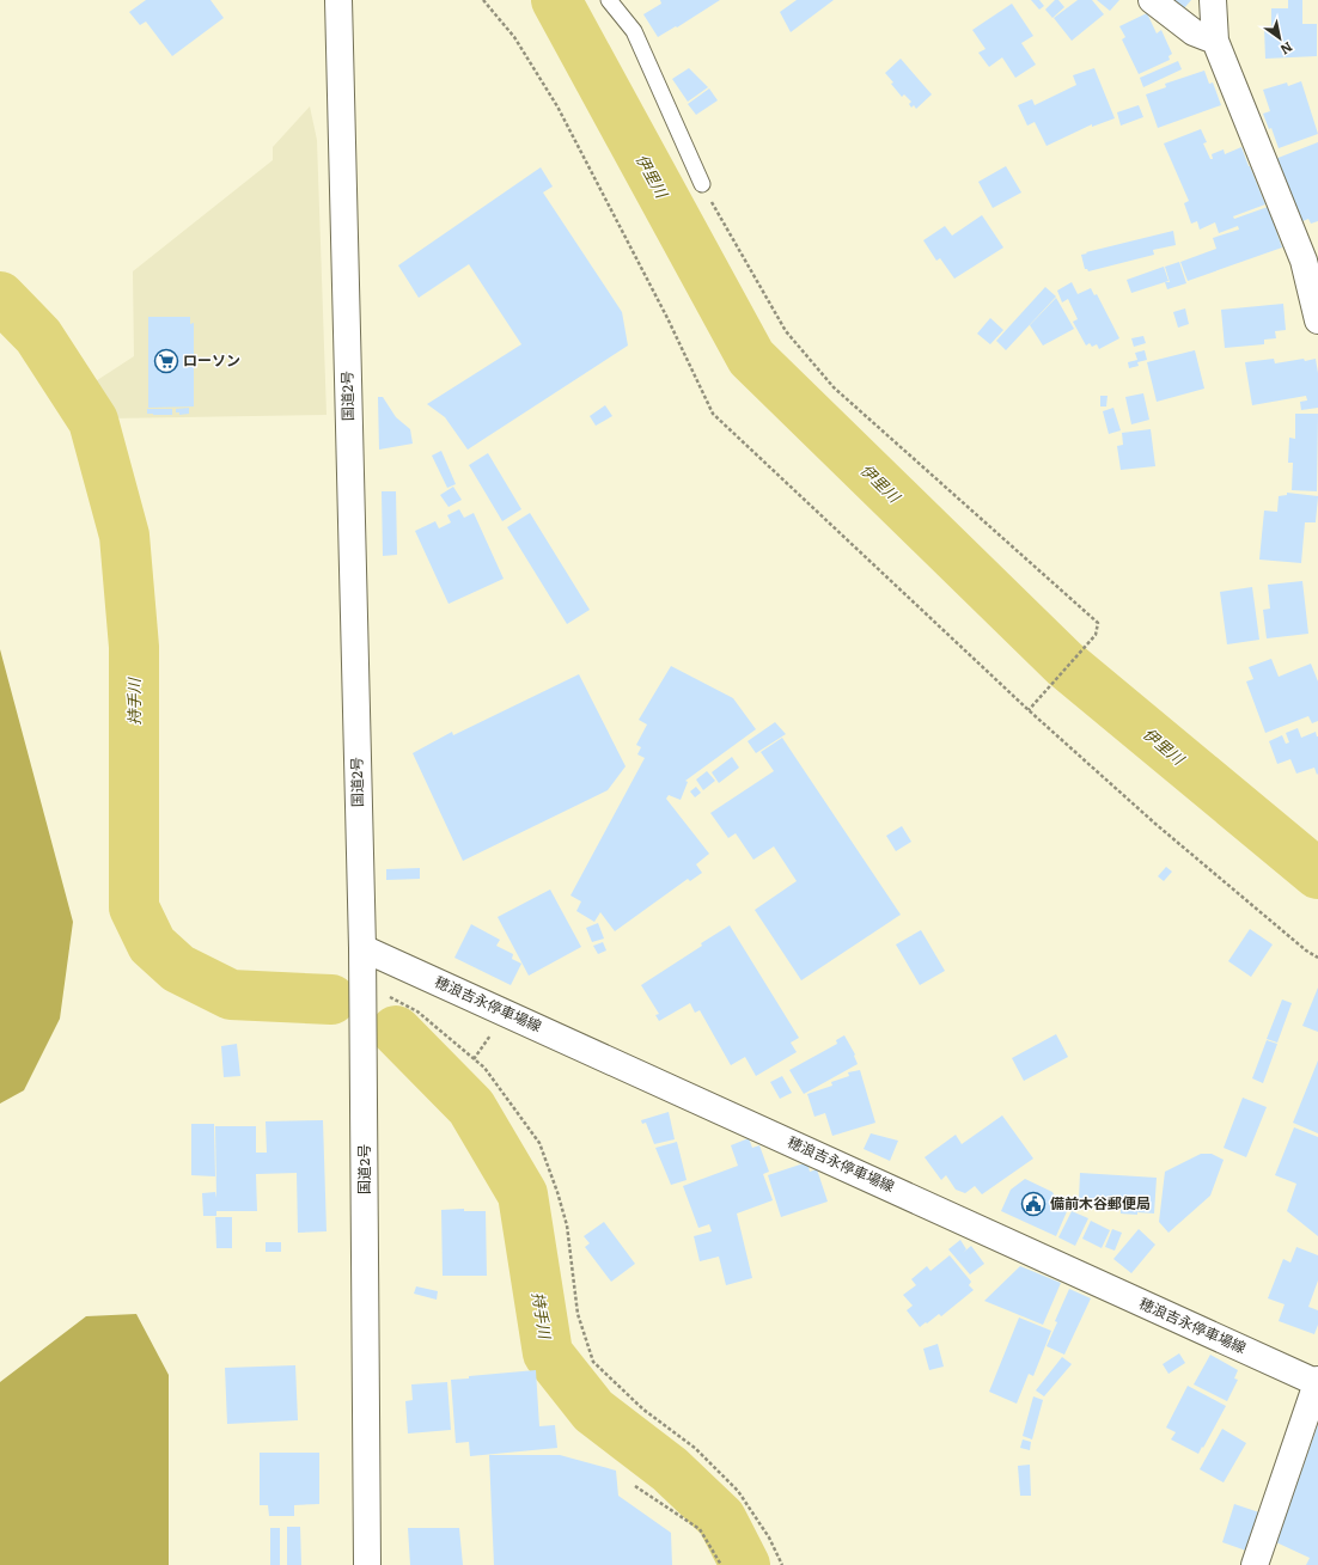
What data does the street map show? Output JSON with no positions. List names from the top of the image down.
{
  "streets": {
    "main road": ["国道2号", "穂浪吉永停車場線"]
  },
  "crossings": [
    ["国道2号", "穂浪吉永停車場線"]
  ],
  "water": ["伊里川", "持手川"],
  "places": {
    "supermarket": ["ローソン"],
    "public building": ["備前木谷郵便局"]
  },
  "north": "bottom right"
}
